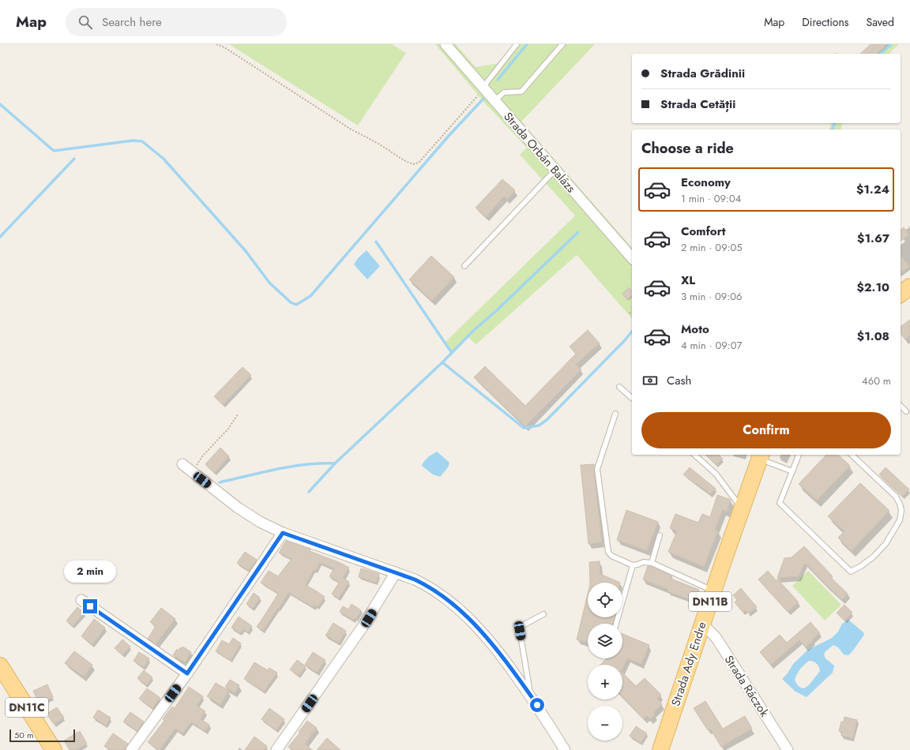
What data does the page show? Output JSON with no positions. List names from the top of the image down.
{
  "streets": {
    "main road": ["DN11B", "Strada Ady Endre", "DN11C"],
    "street": ["Strada Orbán Balázs", "Strada Ráczok"]
  },
  "crossings": [
    ["Strada Ady Endre", "Strada Ráczok"]
  ],
  "scale_bar": "50 m",
  "page": {
    "header": "Map",
    "search": "Search here",
    "nav": ["Map", "Directions", "Saved"],
    "banner": ["Strada Grădinii", "Strada Cetății"],
    "heading": "Choose a ride",
    "list": [
      {
        "name": "Economy",
        "note": "1 min · 09:04",
        "value": "$1.24"
      },
      {
        "name": "Comfort",
        "note": "2 min · 09:05",
        "value": "$1.67"
      },
      {
        "name": "XL",
        "note": "3 min · 09:06",
        "value": "$2.10"
      },
      {
        "name": "Moto",
        "note": "4 min · 09:07",
        "value": "$1.08"
      }
    ],
    "pay": ["Cash", "460 m"],
    "buttons": "Confirm",
    "bubble": "2 min",
    "map_buttons": ["+", "−"],
    "scale": "50 m"
  }
}
